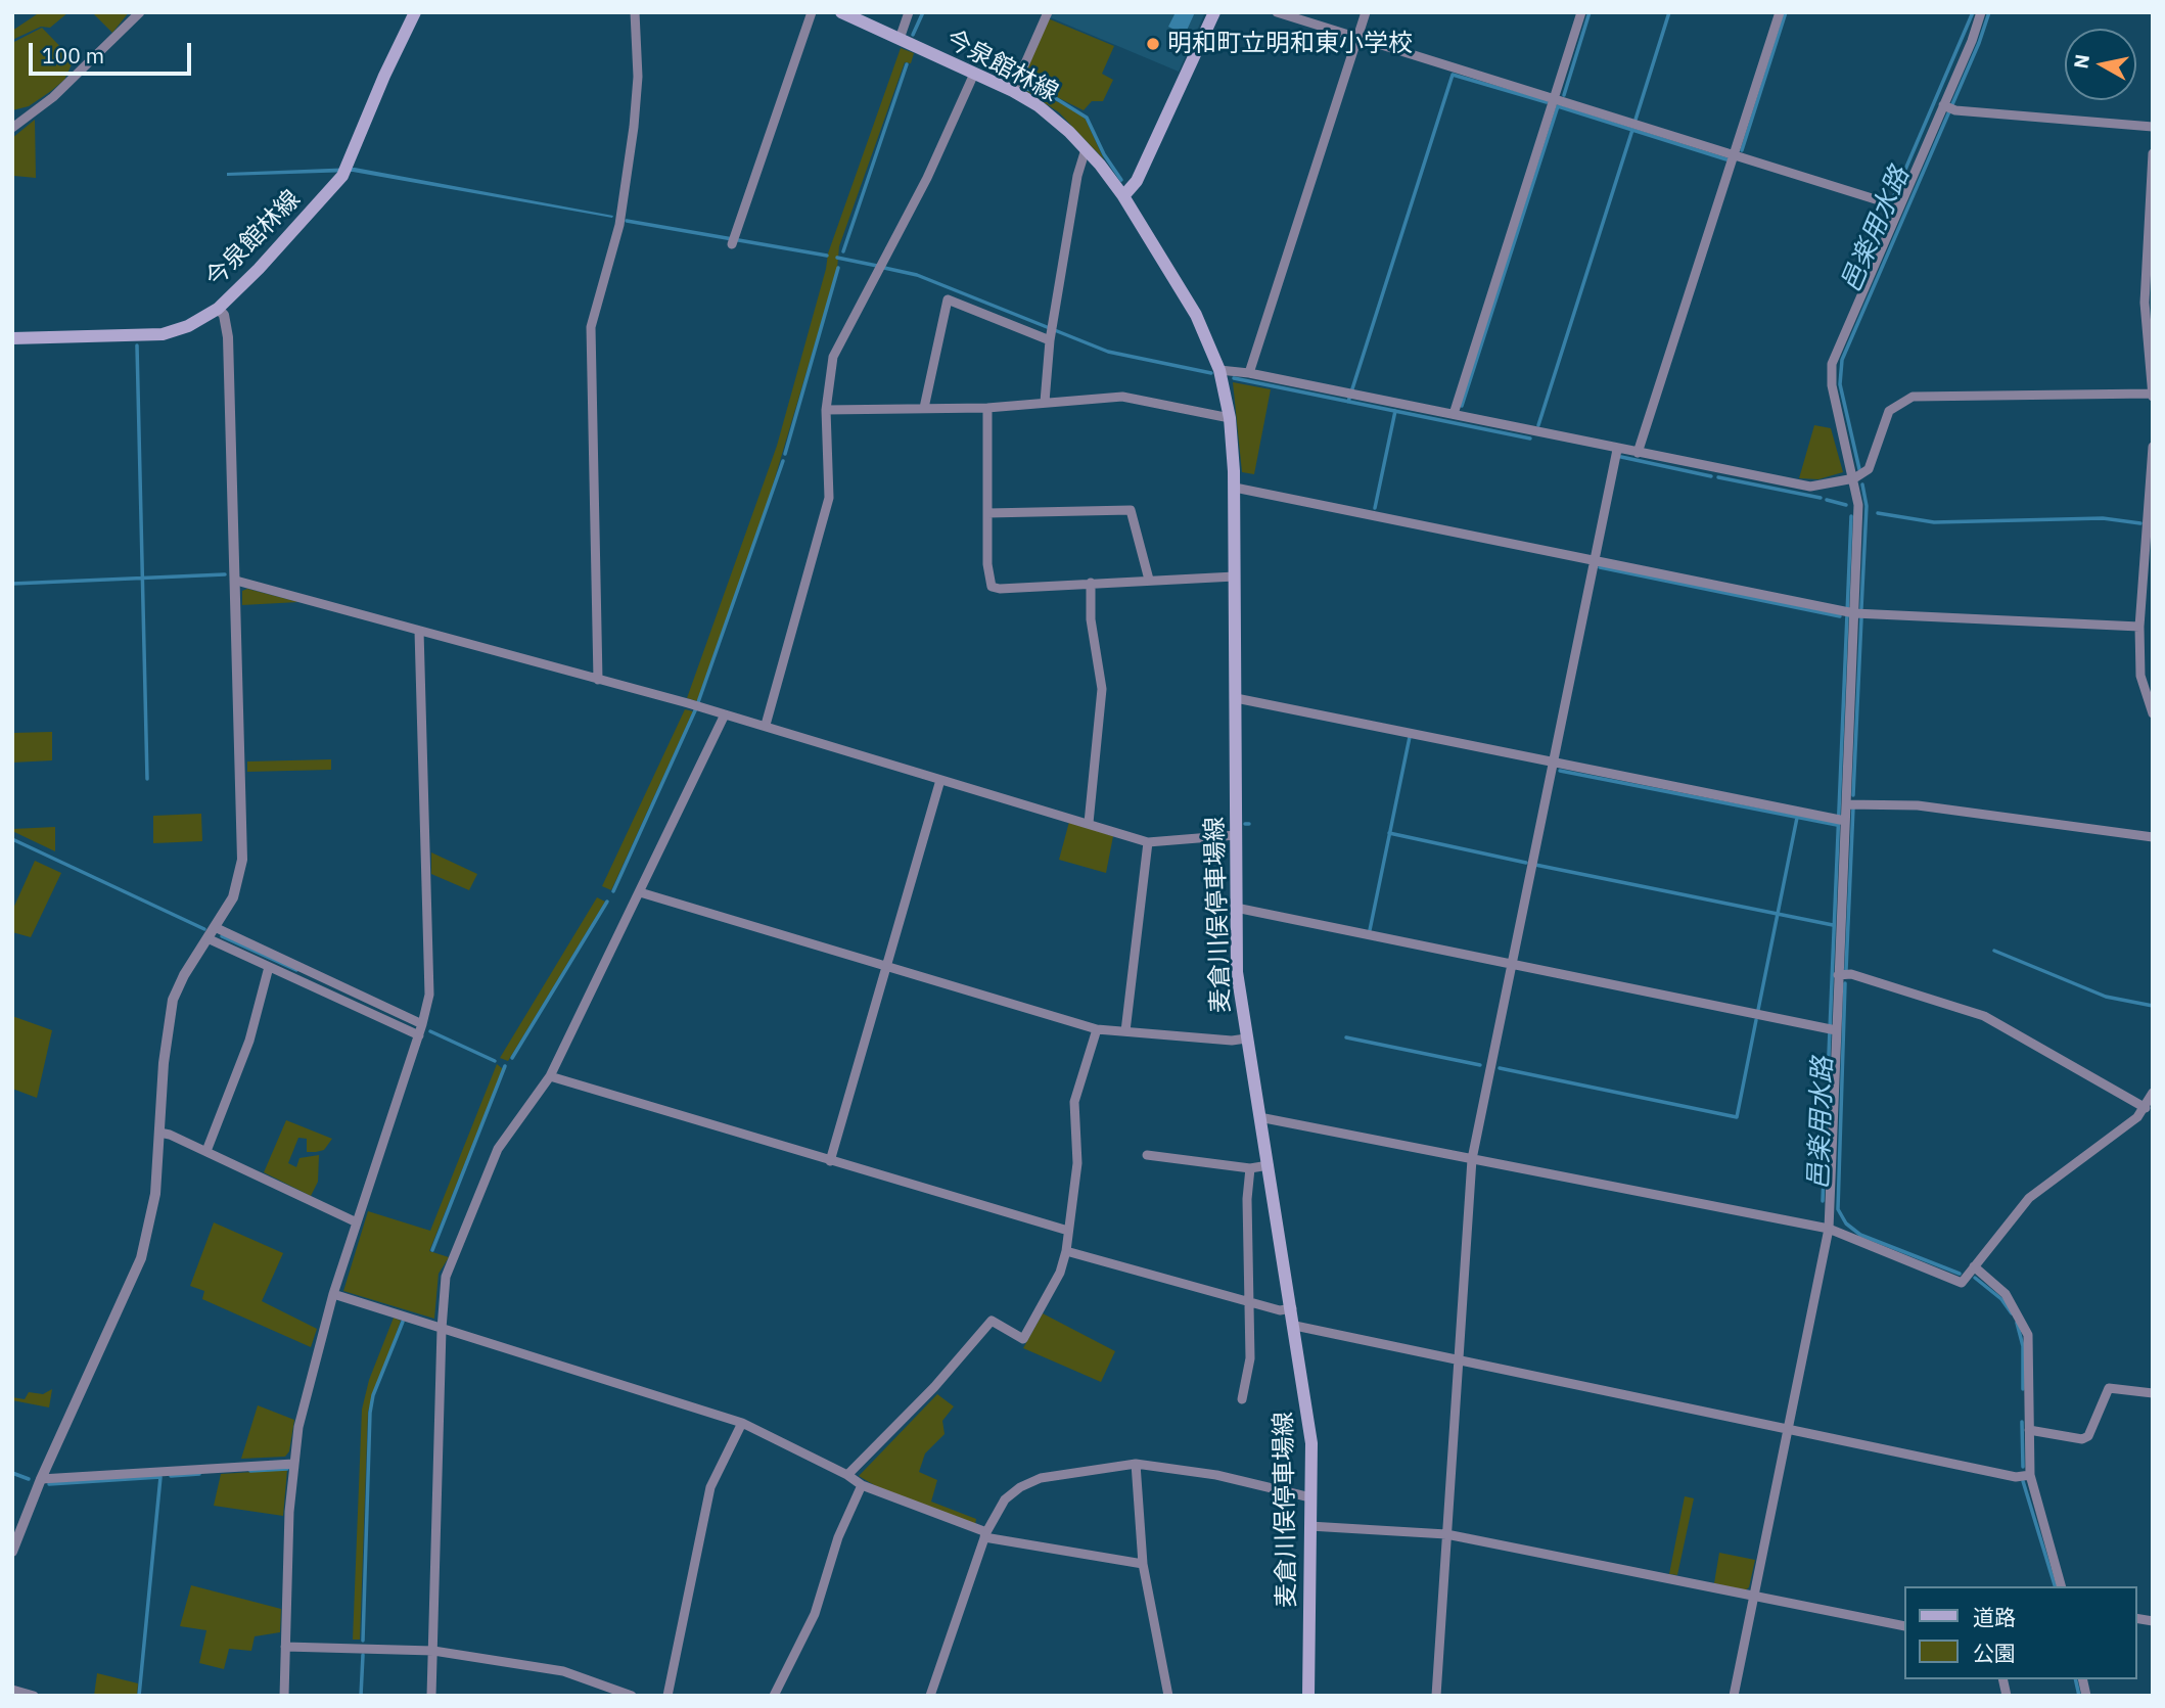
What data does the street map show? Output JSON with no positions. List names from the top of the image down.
{
  "streets": {
    "main road": ["今泉館林線", "麦倉川俣停車場線"]
  },
  "crossings": [
    ["今泉館林線", "麦倉川俣停車場線"]
  ],
  "water": ["邑楽用水路"],
  "places": ["明和町立明和東小学校"],
  "legend": ["道路", "公園"],
  "scale_bar": "100 m",
  "north": "left"
}
